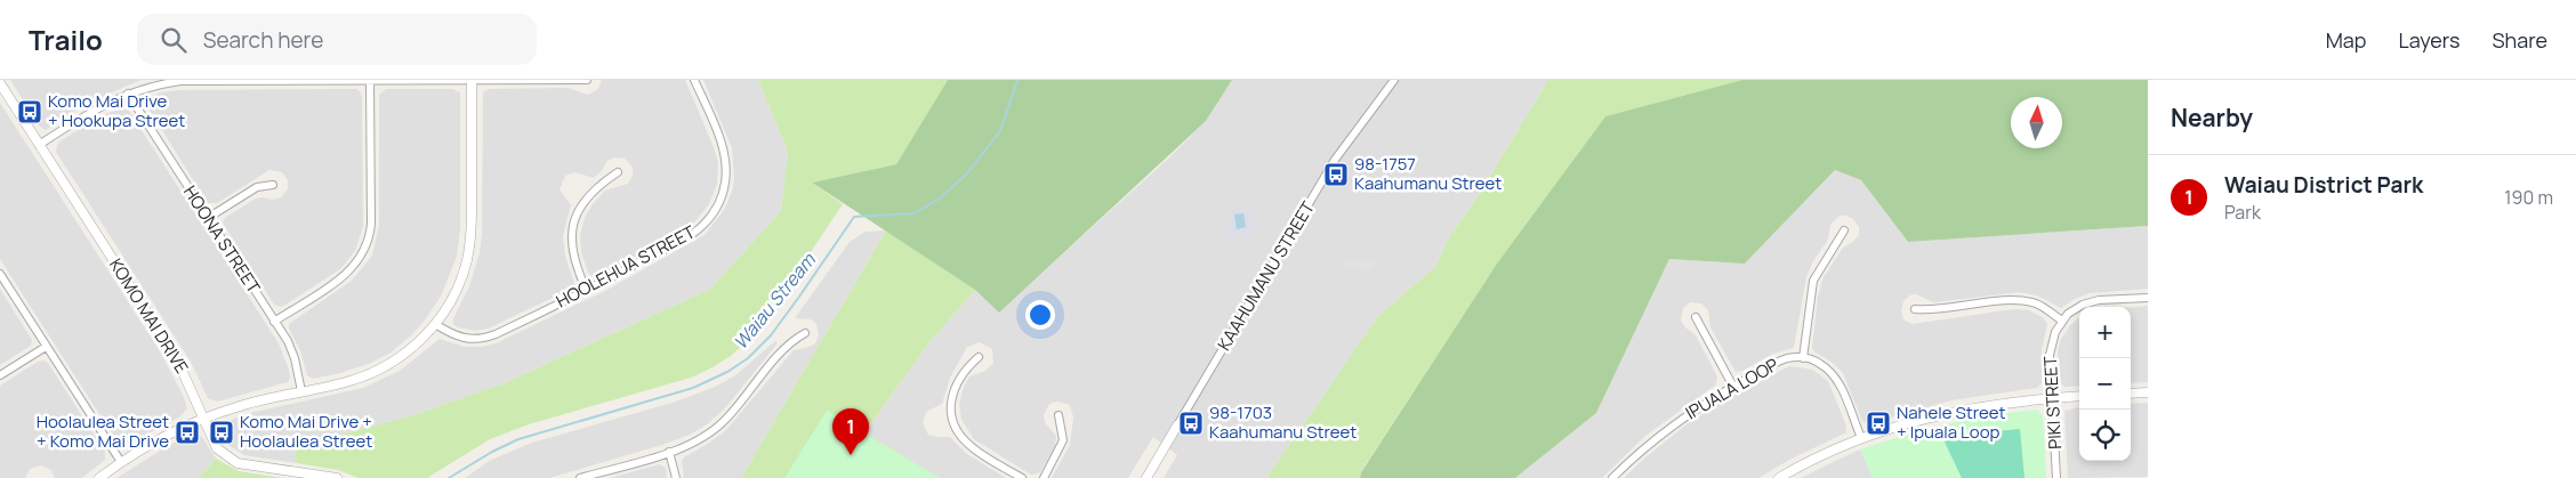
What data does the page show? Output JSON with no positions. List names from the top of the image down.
{
  "streets": {
    "street": [
      "HOONA STREET",
      "HOOLEHUA STREET",
      "KAAHUMANU STREET",
      "KOMO MAI DRIVE",
      "IPUALA LOOP",
      "PIKI STREET"
    ]
  },
  "water": ["Waiau Stream"],
  "places": {
    "bus stop": [
      "Komo Mai Drive + Hookupa Street",
      "98-1757 Kaahumanu Street",
      "98-1703 Kaahumanu Street",
      "Nahele Street + Ipuala Loop",
      "Hoolaulea Street + Komo Mai Drive",
      "Komo Mai Drive + Hoolaulea Street"
    ]
  },
  "north": "top",
  "page": {
    "header": "Trailo",
    "search": "Search here",
    "nav": ["Map", "Layers", "Share"],
    "heading": "Nearby",
    "list": [
      {
        "mark": "1",
        "name": "Waiau District Park",
        "note": "Park",
        "value": "190 m"
      }
    ],
    "map_buttons": ["+", "−"],
    "pins": "1"
  }
}
